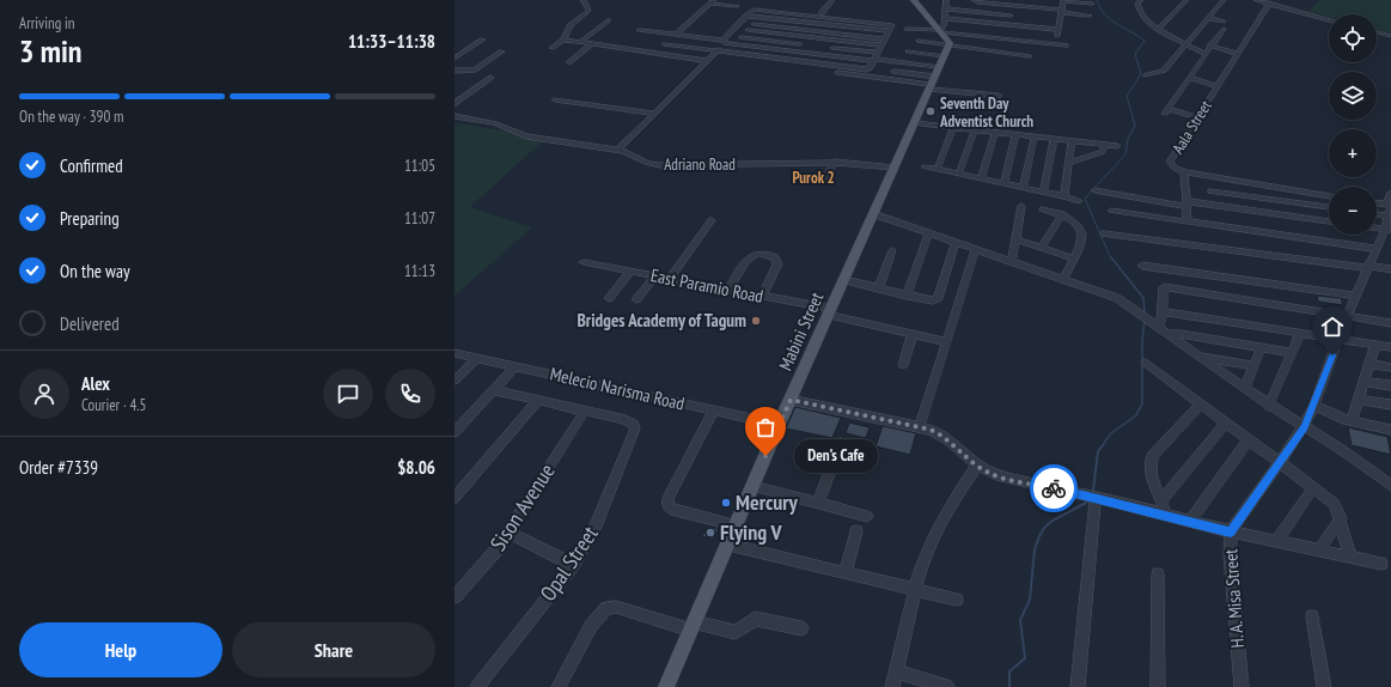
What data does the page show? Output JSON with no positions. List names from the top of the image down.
{
  "streets": {
    "main road": ["Mabini Street"],
    "street": [
      "Aala Street",
      "Adriano Road",
      "East Paramio Road",
      "Melecio Narisma Road",
      "Sison Avenue",
      "Opal Street",
      "H. A. Misa Street"
    ]
  },
  "crossings": [
    ["Adriano Road", "Mabini Street"],
    ["East Paramio Road", "Mabini Street"],
    ["Mabini Street", "Melecio Narisma Road"],
    ["Sison Avenue", "Opal Street"]
  ],
  "districts": ["Purok 2"],
  "places": [
    "Seventh Day Adventist Church",
    "Bridges Academy of Tagum",
    "Den’s Cafe",
    "Mercury",
    "Flying V"
  ],
  "page": {
    "heading": ["3 min", "Arriving in", "11:33–11:38"],
    "panel": [
      "Alex",
      "Courier · 4.5",
      "Order #7339",
      "$8.06"
    ],
    "map_buttons": ["+", "−"],
    "bar": "On the way · 390 m",
    "list": [
      ["Confirmed", "11:05"],
      ["Preparing", "11:07"],
      ["On the way", "11:13"],
      "Delivered"
    ],
    "bubble": "Den’s Cafe",
    "buttons": ["Help", "Share"]
  }
}
